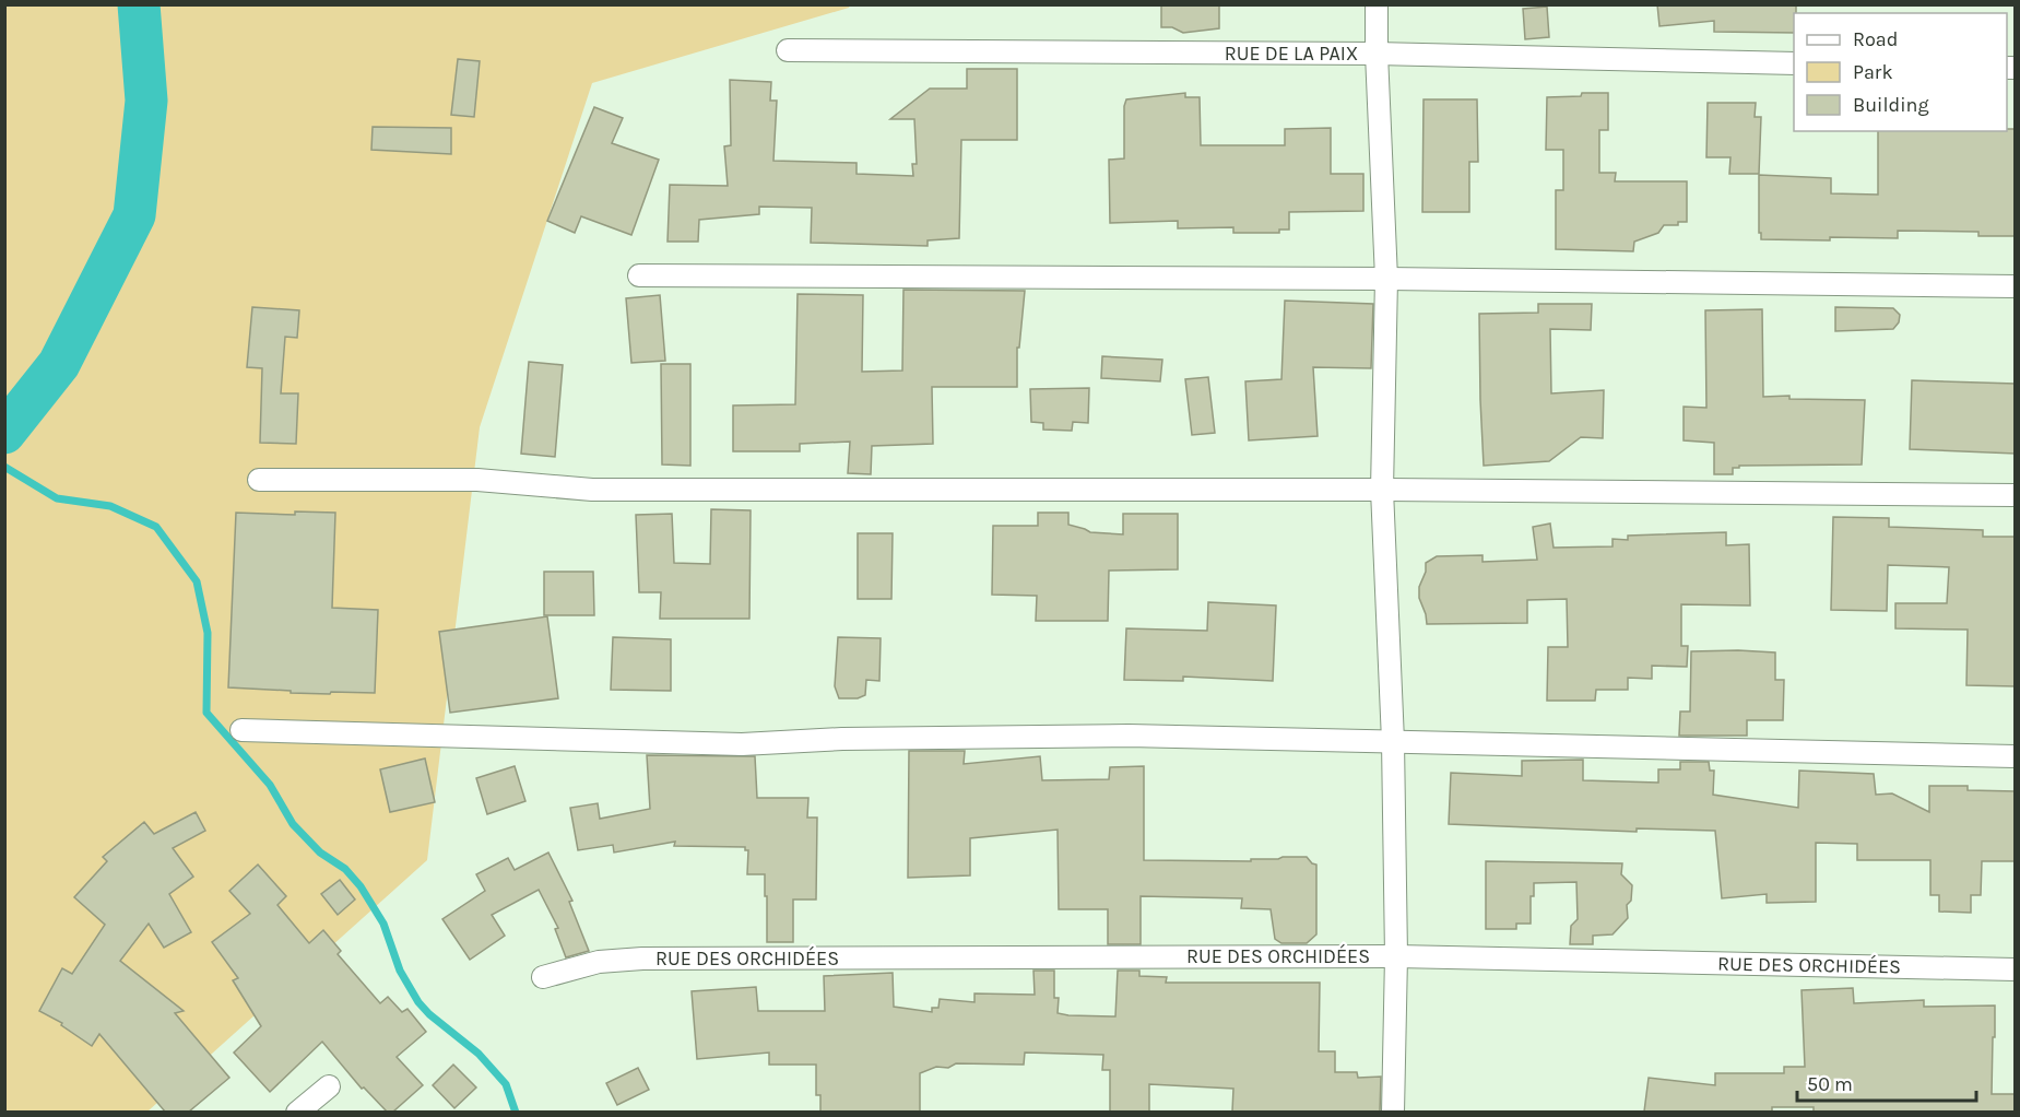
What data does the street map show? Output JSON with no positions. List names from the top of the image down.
{
  "streets": {
    "street": ["RUE DE LA PAIX", "RUE DES ORCHIDÉES"]
  },
  "legend": ["Road", "Park", "Building"],
  "scale_bar": "50 m"
}
